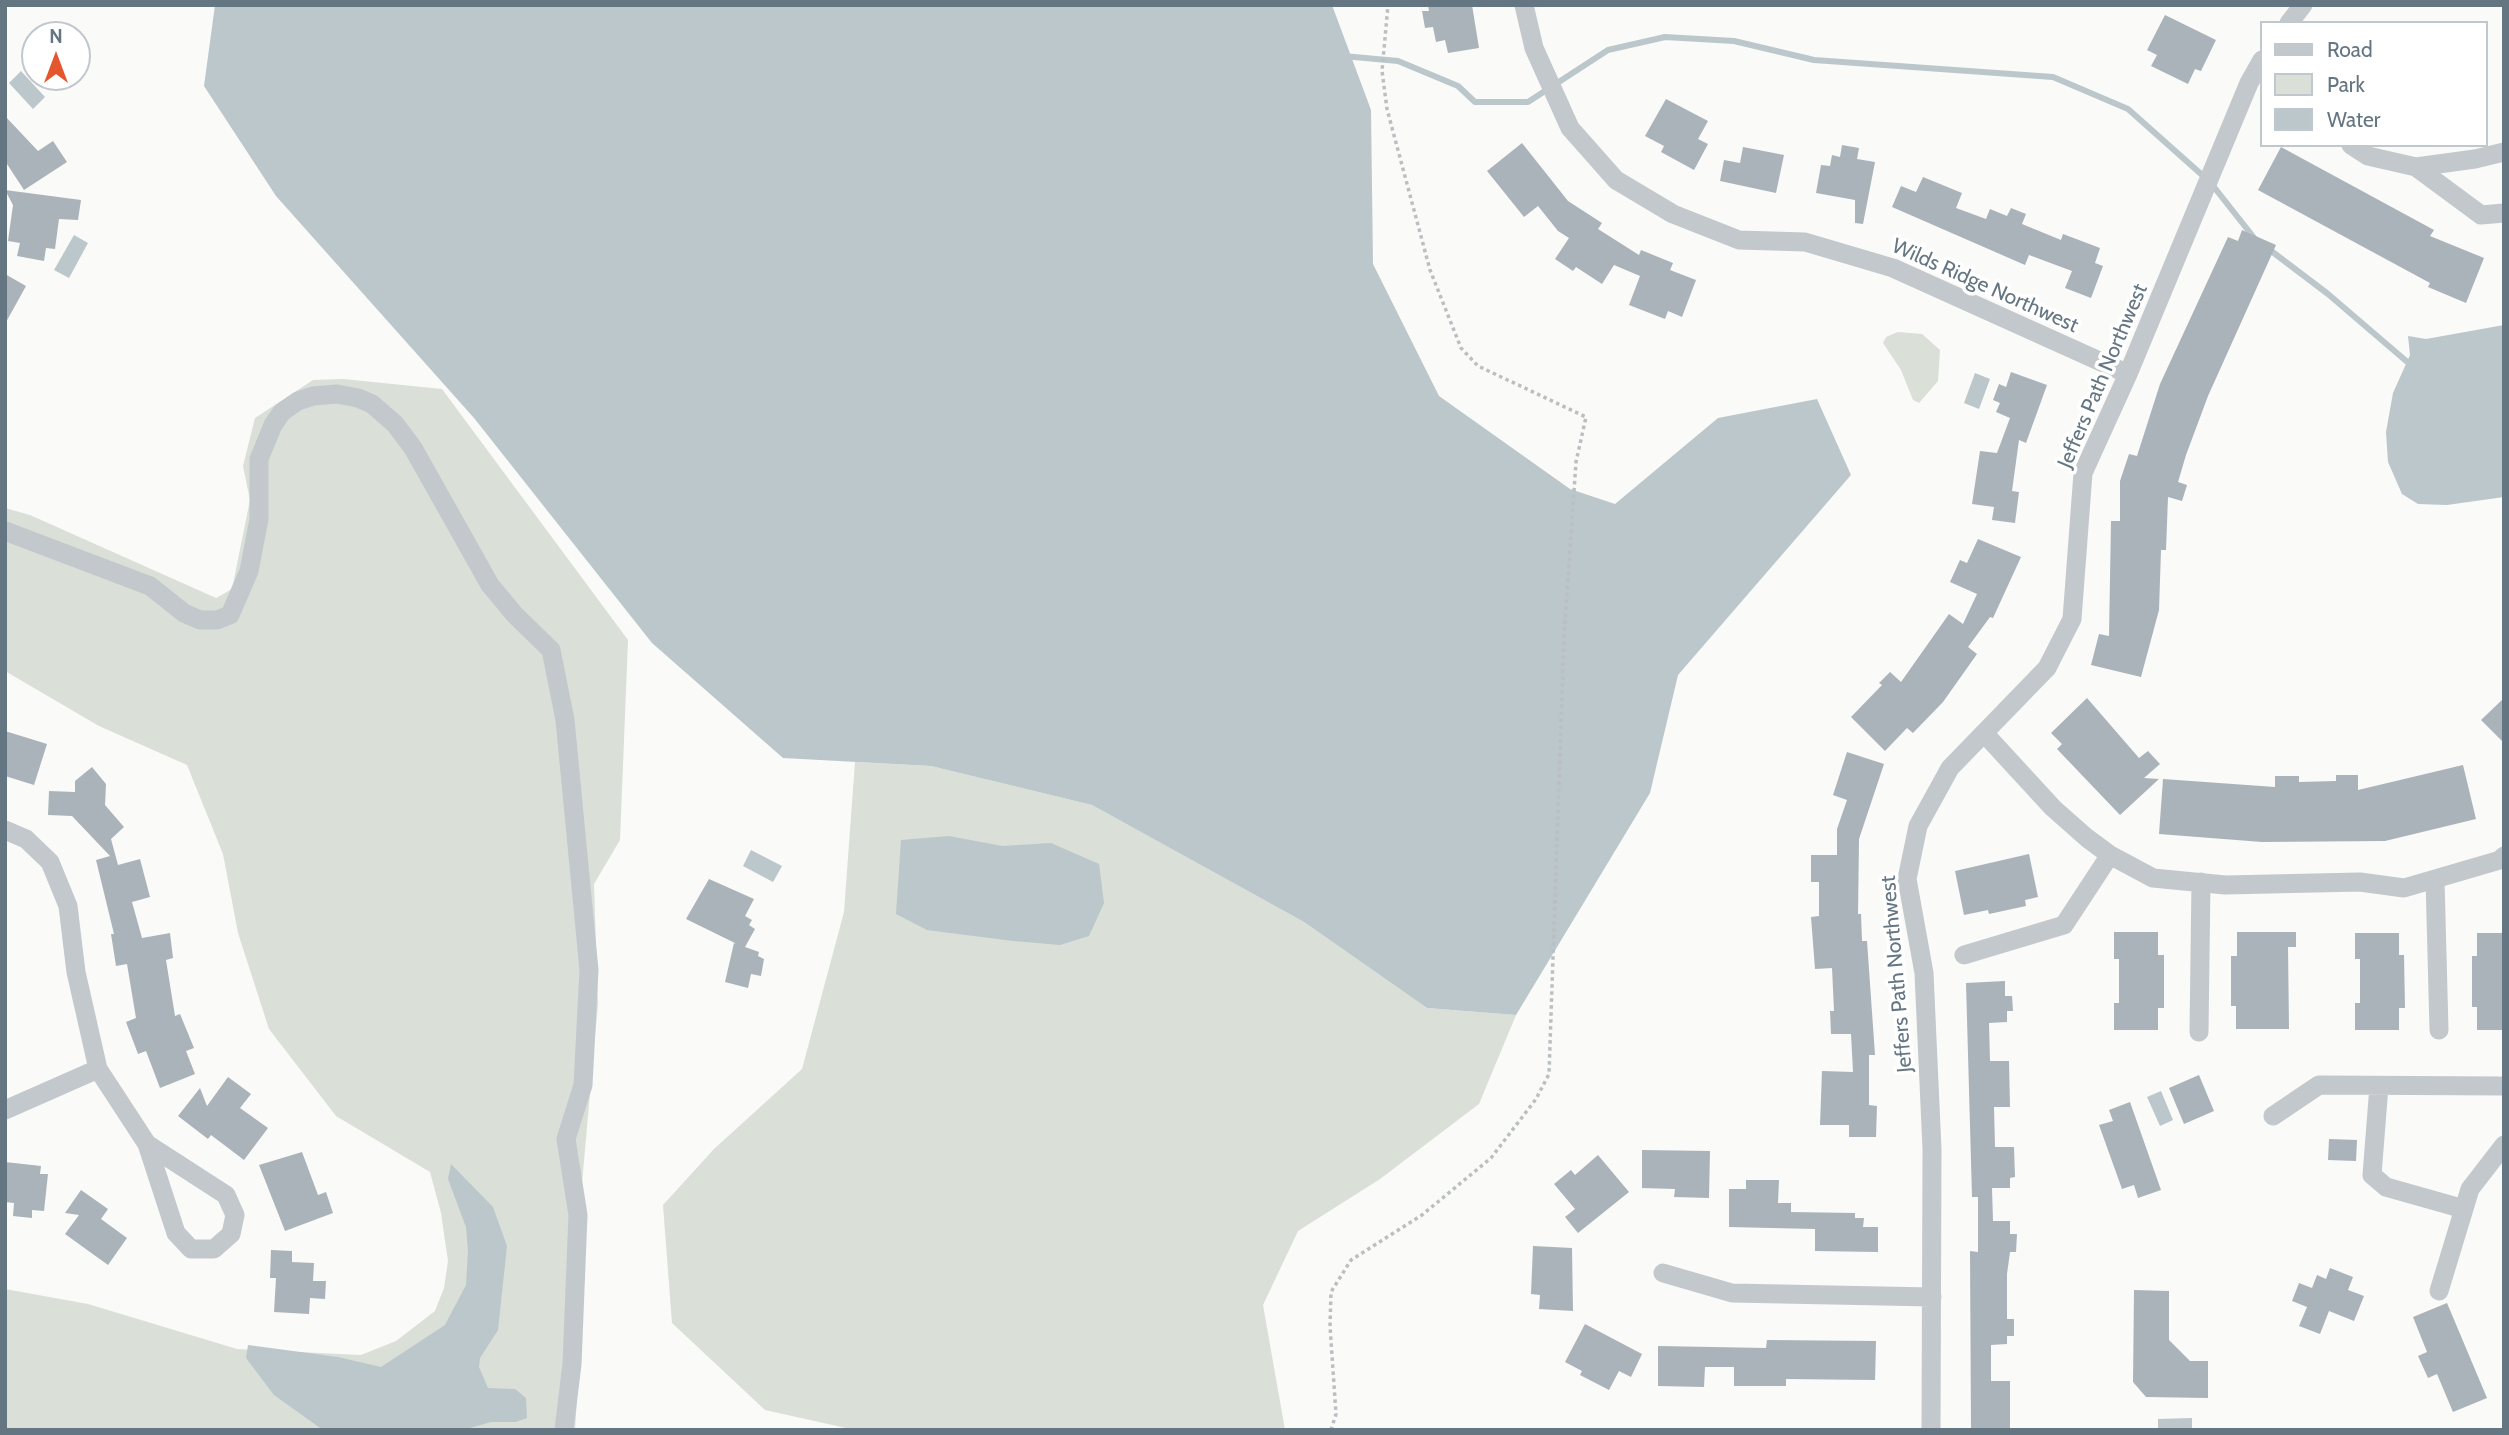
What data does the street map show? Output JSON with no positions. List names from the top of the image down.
{
  "streets": {
    "street": ["Wilds Ridge Northwest", "Jeffers Path Northwest"]
  },
  "crossings": [
    ["Wilds Ridge Northwest", "Jeffers Path Northwest"]
  ],
  "legend": ["Road", "Park", "Water"],
  "north": "top"
}
